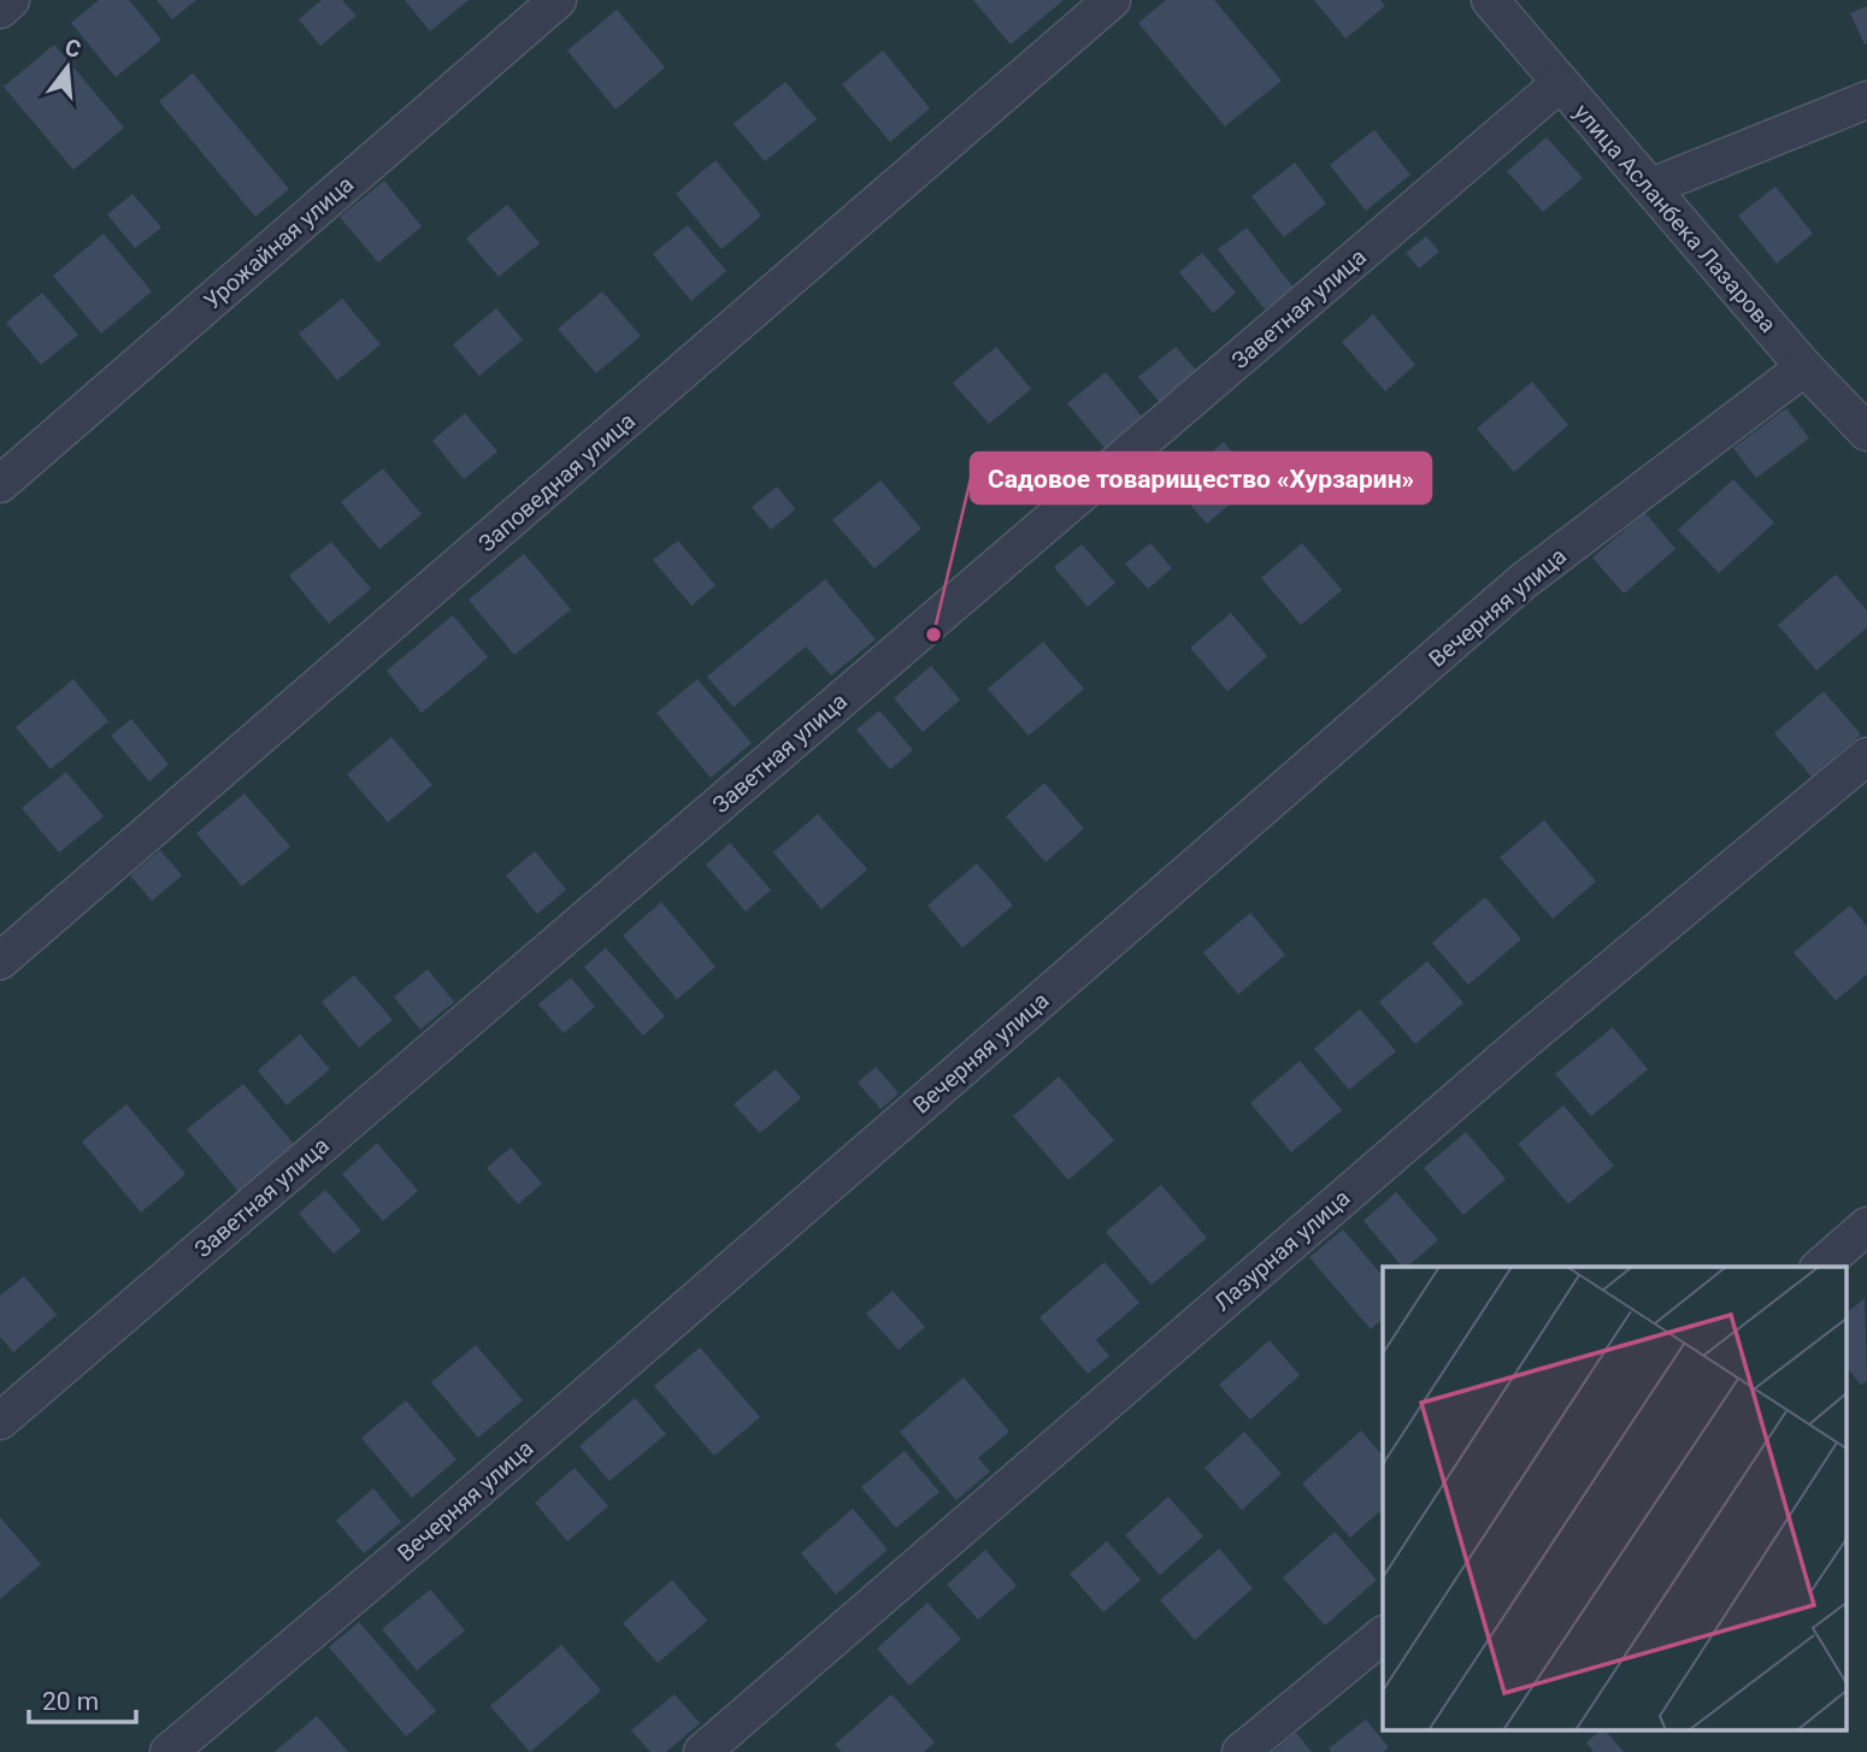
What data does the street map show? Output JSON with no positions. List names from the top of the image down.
{
  "streets": {
    "street": [
      "улица Асланбека Лазарова",
      "Урожайная улица",
      "Заветная улица",
      "Заповедная улица",
      "Вечерняя улица",
      "Лазурная улица"
    ]
  },
  "crossings": [
    ["улица Асланбека Лазарова", "Заветная улица"],
    ["улица Асланбека Лазарова", "Вечерняя улица"]
  ],
  "places": ["Садовое товарищество «Хурзарин»"],
  "scale_bar": "20 m",
  "north": "top"
}
